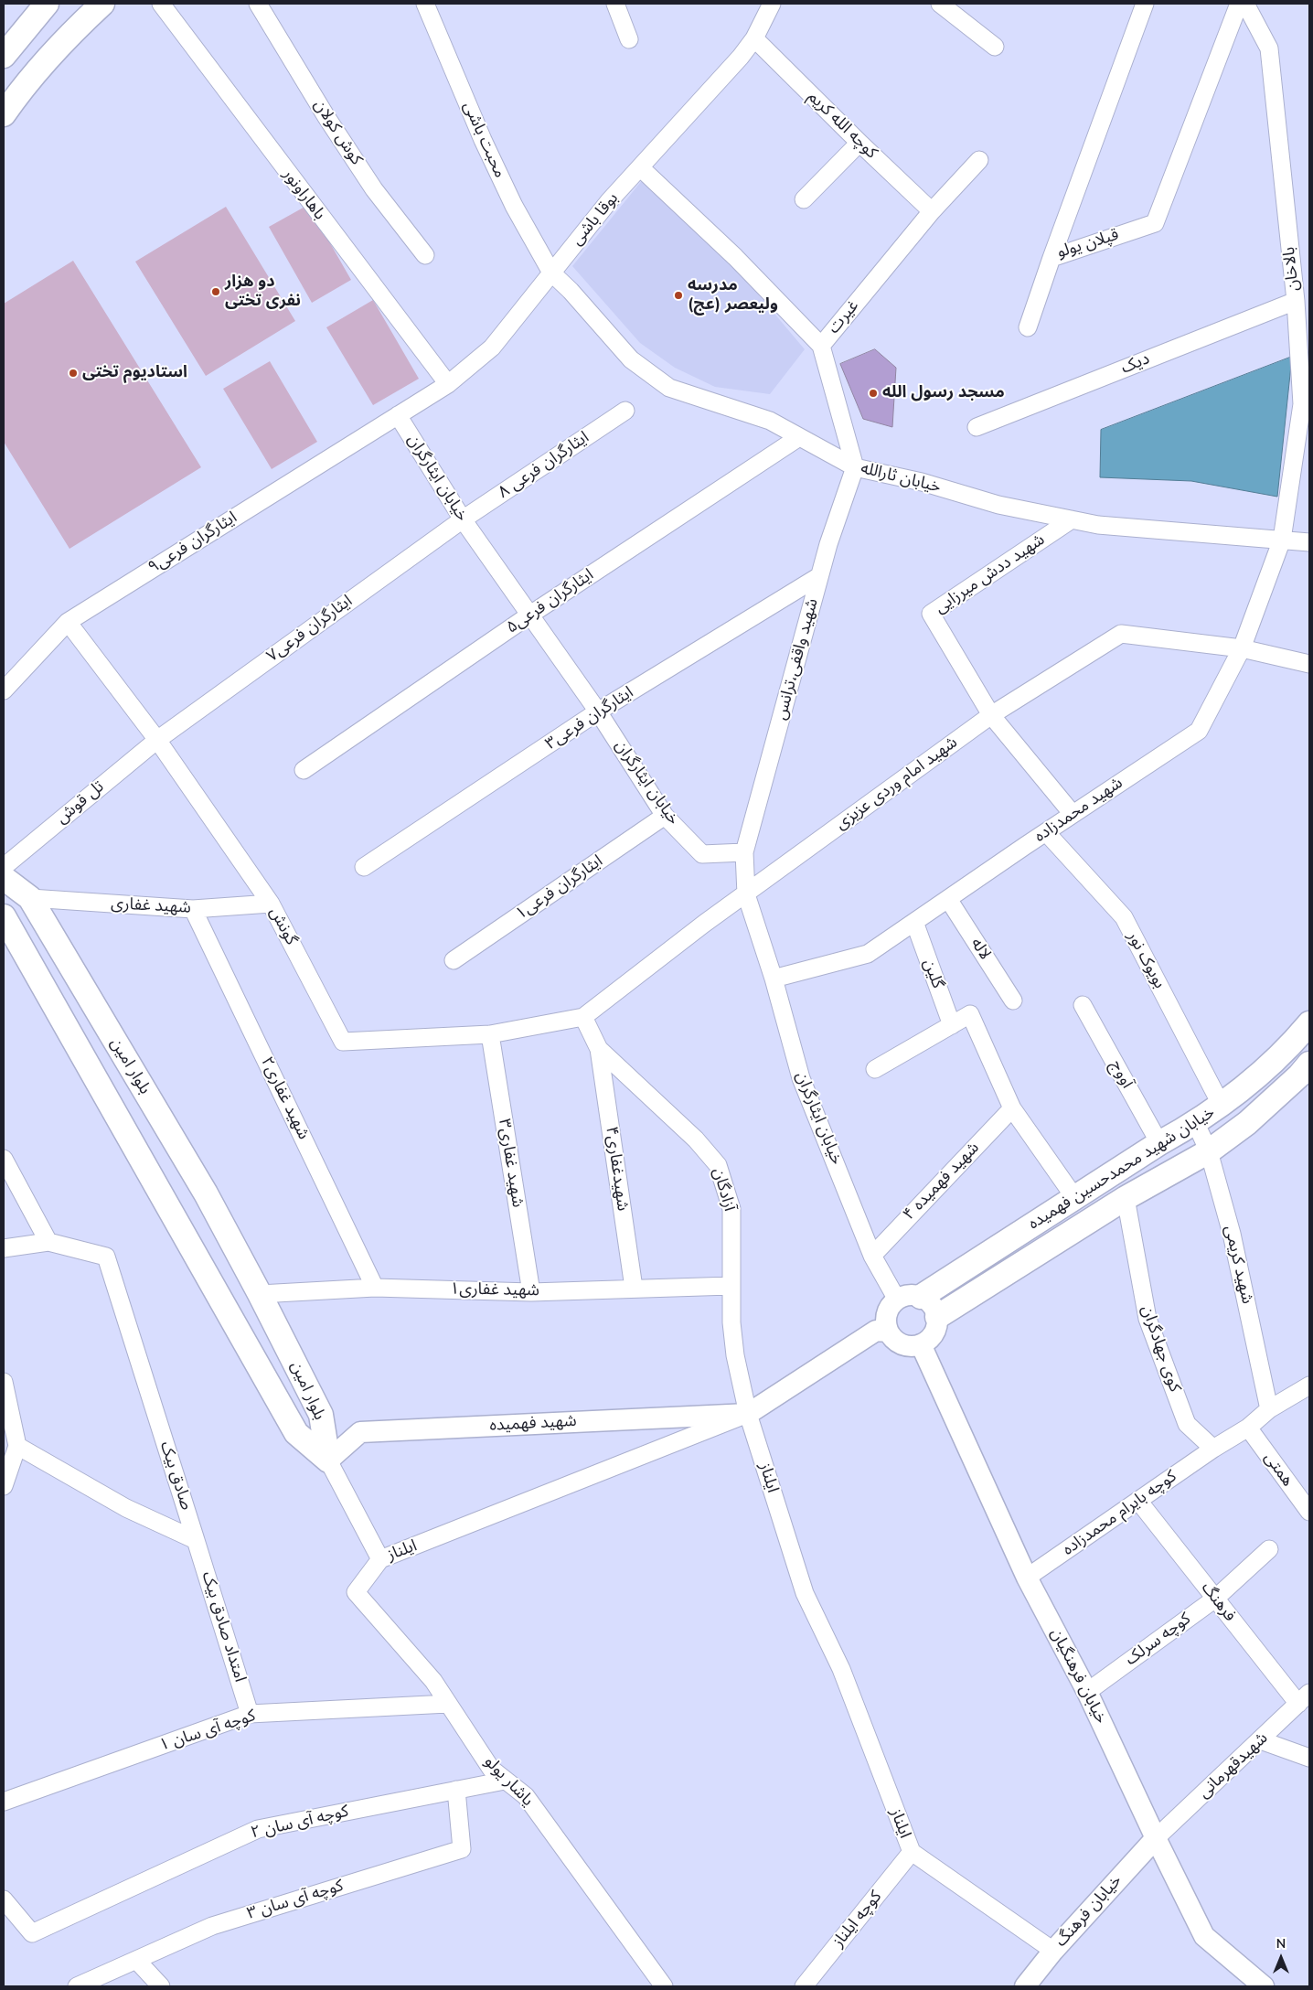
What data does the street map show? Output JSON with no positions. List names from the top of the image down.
{
  "streets": {
    "main road": ["بلوار امین", "خیابان شهید محمدحسین فهمیده"],
    "street": [
      "کوچه الله کریم",
      "کوش کولان",
      "محبت باشی",
      "باهاراونور",
      "بوقا باشی",
      "قپلان یولو",
      "بالاخان",
      "غیرت",
      "دیک",
      "ایثارگران فرعی ۸",
      "خیابان ایثارگران",
      "خیابان ثارالله",
      "ایثارگران فرعی۹",
      "شهید ددش میرزایی",
      "ایثارگران فرعی۵",
      "ایثارگران فرعی۷",
      "شهید واقفی،ترانس",
      "ایثارگران فرعی۳",
      "شهید امام وردی عزیزی",
      "تل قوش",
      "شهید محمدزاده",
      "ایثارگران فرعی۱",
      "شهید غفاری",
      "گونش",
      "لاله",
      "بویوک نور",
      "گلین",
      "آووج",
      "شهید غفاری۲",
      "شهید غفاری۳",
      "شهیدغفاری۴",
      "شهید فهمیده ۴",
      "آزادگان",
      "شهید کریمی",
      "شهید غفاری۱",
      "کوی جهادگران",
      "شهید فهمیده",
      "همتی",
      "صادق بیک",
      "ایلناز",
      "کوچه بایرام محمدزاده",
      "فرهنگ",
      "امتداد صادق بیک",
      "کوچه سرلک",
      "خیابان فرهنگیان",
      "کوچه آی سان ۱",
      "شهیدقهرمانی",
      "یاشار یولو",
      "کوچه آی سان ۲",
      "کوچه آی سان ۳",
      "خیابان فرهنگ",
      "کوچه ایلناز"
    ]
  },
  "crossings": [
    ["کوچه الله کریم", "بوقا باشی"],
    ["کوچه الله کریم", "غیرت"],
    ["محبت باشی", "بوقا باشی"],
    ["محبت باشی", "خیابان ثارالله"],
    ["باهاراونور", "بوقا باشی"],
    ["بوقا باشی", "غیرت"],
    ["بوقا باشی", "خیابان ایثارگران"],
    ["بوقا باشی", "خیابان ثارالله"],
    ["بوقا باشی", "ایثارگران فرعی۹"],
    ["بالاخان", "دیک"],
    ["بالاخان", "خیابان ثارالله"],
    ["بالاخان", "شهید محمدزاده"],
    ["ایثارگران فرعی ۸", "خیابان ایثارگران"],
    ["ایثارگران فرعی ۸", "ایثارگران فرعی۷"],
    ["خیابان ایثارگران", "ایثارگران فرعی۹"],
    ["خیابان ایثارگران", "ایثارگران فرعی۵"],
    ["خیابان ایثارگران", "ایثارگران فرعی۷"],
    ["خیابان ایثارگران", "شهید واقفی،ترانس"],
    ["خیابان ایثارگران", "ایثارگران فرعی۳"],
    ["خیابان ایثارگران", "شهید امام وردی عزیزی"],
    ["خیابان ایثارگران", "شهید محمدزاده"],
    ["خیابان ایثارگران", "ایثارگران فرعی۱"],
    ["خیابان ایثارگران", "خیابان شهید محمدحسین فهمیده"],
    ["خیابان ایثارگران", "شهید فهمیده ۴"],
    ["خیابان ایثارگران", "خیابان فرهنگیان"],
    ["خیابان ثارالله", "شهید ددش میرزایی"],
    ["خیابان ثارالله", "ایثارگران فرعی۵"],
    ["خیابان ثارالله", "شهید واقفی،ترانس"],
    ["خیابان ثارالله", "شهید محمدزاده"],
    ["ایثارگران فرعی۹", "گونش"],
    ["شهید ددش میرزایی", "شهید امام وردی عزیزی"],
    ["شهید ددش میرزایی", "شهید محمدزاده"],
    ["ایثارگران فرعی۷", "تل قوش"],
    ["ایثارگران فرعی۷", "گونش"],
    ["شهید واقفی،ترانس", "ایثارگران فرعی۳"],
    ["شهید امام وردی عزیزی", "شهید محمدزاده"],
    ["شهید امام وردی عزیزی", "گونش"],
    ["شهید امام وردی عزیزی", "آزادگان"],
    ["تل قوش", "گونش"],
    ["شهید محمدزاده", "لاله"],
    ["شهید محمدزاده", "بویوک نور"],
    ["شهید محمدزاده", "گلین"],
    ["شهید غفاری", "گونش"],
    ["شهید غفاری", "بلوار امین"],
    ["شهید غفاری", "شهید غفاری۲"],
    ["گونش", "شهید غفاری۳"],
    ["گونش", "آزادگان"],
    ["بویوک نور", "خیابان شهید محمدحسین فهمیده"],
    ["بلوار امین", "شهید غفاری۱"],
    ["بلوار امین", "شهید فهمیده"],
    ["بلوار امین", "ایلناز"],
    ["آووج", "خیابان شهید محمدحسین فهمیده"],
    ["شهید غفاری۲", "شهید غفاری۱"],
    ["شهید غفاری۳", "شهید غفاری۱"],
    ["شهیدغفاری۴", "آزادگان"],
    ["شهیدغفاری۴", "شهید غفاری۱"],
    ["خیابان شهید محمدحسین فهمیده", "شهید کریمی"],
    ["خیابان شهید محمدحسین فهمیده", "کوی جهادگران"],
    ["خیابان شهید محمدحسین فهمیده", "خیابان فرهنگیان"],
    ["آزادگان", "شهید غفاری۱"],
    ["آزادگان", "شهید فهمیده"],
    ["آزادگان", "ایلناز"],
    ["کوی جهادگران", "کوچه بایرام محمدزاده"],
    ["شهید فهمیده", "ایلناز"],
    ["صادق بیک", "امتداد صادق بیک"],
    ["ایلناز", "یاشار یولو"],
    ["ایلناز", "خیابان فرهنگ"],
    ["ایلناز", "کوچه ایلناز"],
    ["کوچه بایرام محمدزاده", "فرهنگ"],
    ["کوچه بایرام محمدزاده", "خیابان فرهنگیان"],
    ["فرهنگ", "کوچه سرلک"],
    ["فرهنگ", "شهیدقهرمانی"],
    ["امتداد صادق بیک", "کوچه آی سان ۱"],
    ["کوچه سرلک", "خیابان فرهنگیان"],
    ["خیابان فرهنگیان", "شهیدقهرمانی"],
    ["خیابان فرهنگیان", "خیابان فرهنگ"],
    ["کوچه آی سان ۱", "یاشار یولو"],
    ["شهیدقهرمانی", "خیابان فرهنگ"],
    ["یاشار یولو", "کوچه آی سان ۲"],
    ["کوچه آی سان ۲", "کوچه آی سان ۳"]
  ],
  "places": [
    "دو هزار نفری تختی",
    "مدرسه ولیعصر (عج)",
    "استادیوم تختی",
    "مسجد رسول الله"
  ],
  "north": "top"
}
